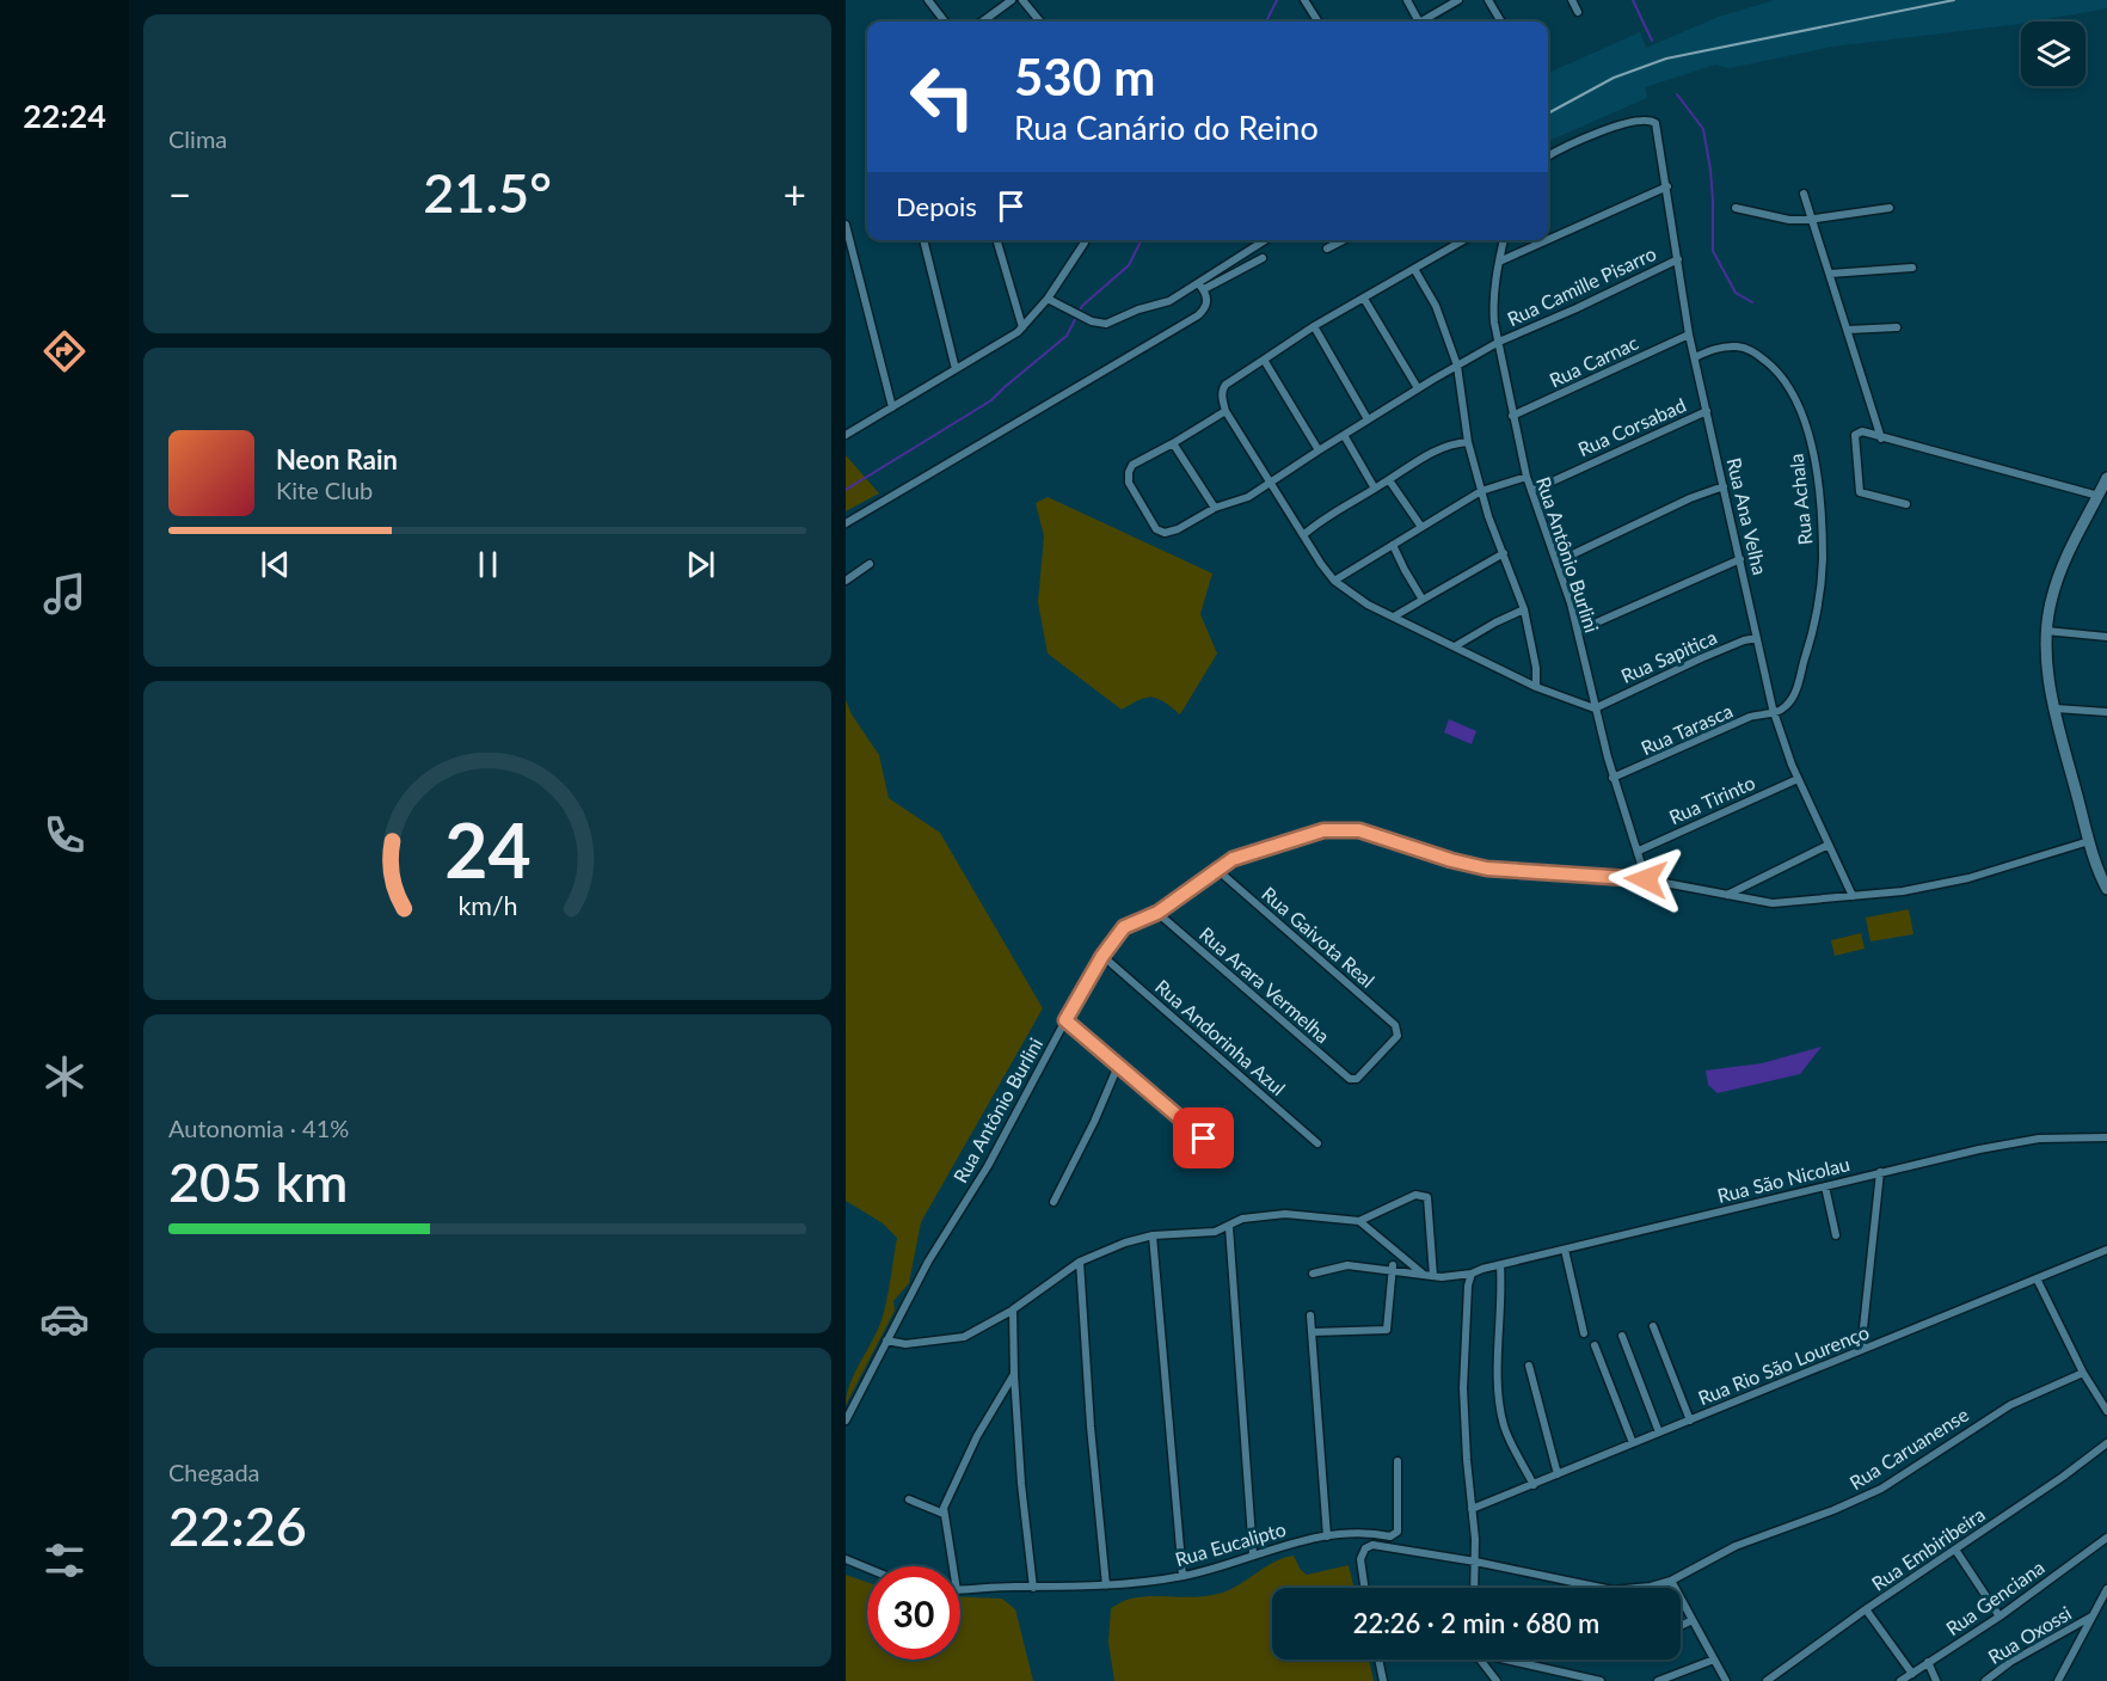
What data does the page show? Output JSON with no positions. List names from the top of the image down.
{
  "streets": {
    "street": [
      "Rua Camille Pisarro",
      "Rua Carnac",
      "Rua Corsabad",
      "Rua Achala",
      "Rua Ana Velha",
      "Rua Antônio Burlini",
      "Rua Sapitica",
      "Rua Tarasca",
      "Rua Tirinto",
      "Rua Gaivota Real",
      "Rua Arara Vermelha",
      "Rua Andorinha Azul",
      "Rua São Nicolau",
      "Rua Rio São Lourenço",
      "Rua Caruanense",
      "Rua Eucalipto",
      "Rua Embiribeira",
      "Rua Genciana",
      "Rua Oxossi"
    ]
  },
  "crossings": [
    ["Rua Camille Pisarro", "Rua Ana Velha"],
    ["Rua Camille Pisarro", "Rua Antônio Burlini"],
    ["Rua Carnac", "Rua Ana Velha"],
    ["Rua Carnac", "Rua Antônio Burlini"],
    ["Rua Corsabad", "Rua Ana Velha"],
    ["Rua Corsabad", "Rua Antônio Burlini"],
    ["Rua Achala", "Rua Ana Velha"],
    ["Rua Achala", "Rua Tarasca"],
    ["Rua Ana Velha", "Rua Antônio Burlini"],
    ["Rua Ana Velha", "Rua Sapitica"],
    ["Rua Ana Velha", "Rua Tarasca"],
    ["Rua Ana Velha", "Rua Tirinto"],
    ["Rua Antônio Burlini", "Rua Sapitica"],
    ["Rua Antônio Burlini", "Rua Tarasca"],
    ["Rua Antônio Burlini", "Rua Tirinto"],
    ["Rua Antônio Burlini", "Rua Gaivota Real"],
    ["Rua Antônio Burlini", "Rua Arara Vermelha"],
    ["Rua Antônio Burlini", "Rua Andorinha Azul"],
    ["Rua Gaivota Real", "Rua Arara Vermelha"]
  ],
  "page": {
    "tabs": "22:24",
    "tile": [
      "Clima",
      ["Autonomia · 41%", "205 km"],
      ["Chegada", "22:26"]
    ],
    "turn": ["530 m", "Rua Canário do Reino"],
    "heat": ["−", "21.5°", "+"],
    "then": "Depois",
    "song": ["Neon Rain", "Kite Club"],
    "limit": "30",
    "trip": "22:26 · 2 min · 680 m",
    "gauge": ["24", "km/h"]
  }
}
